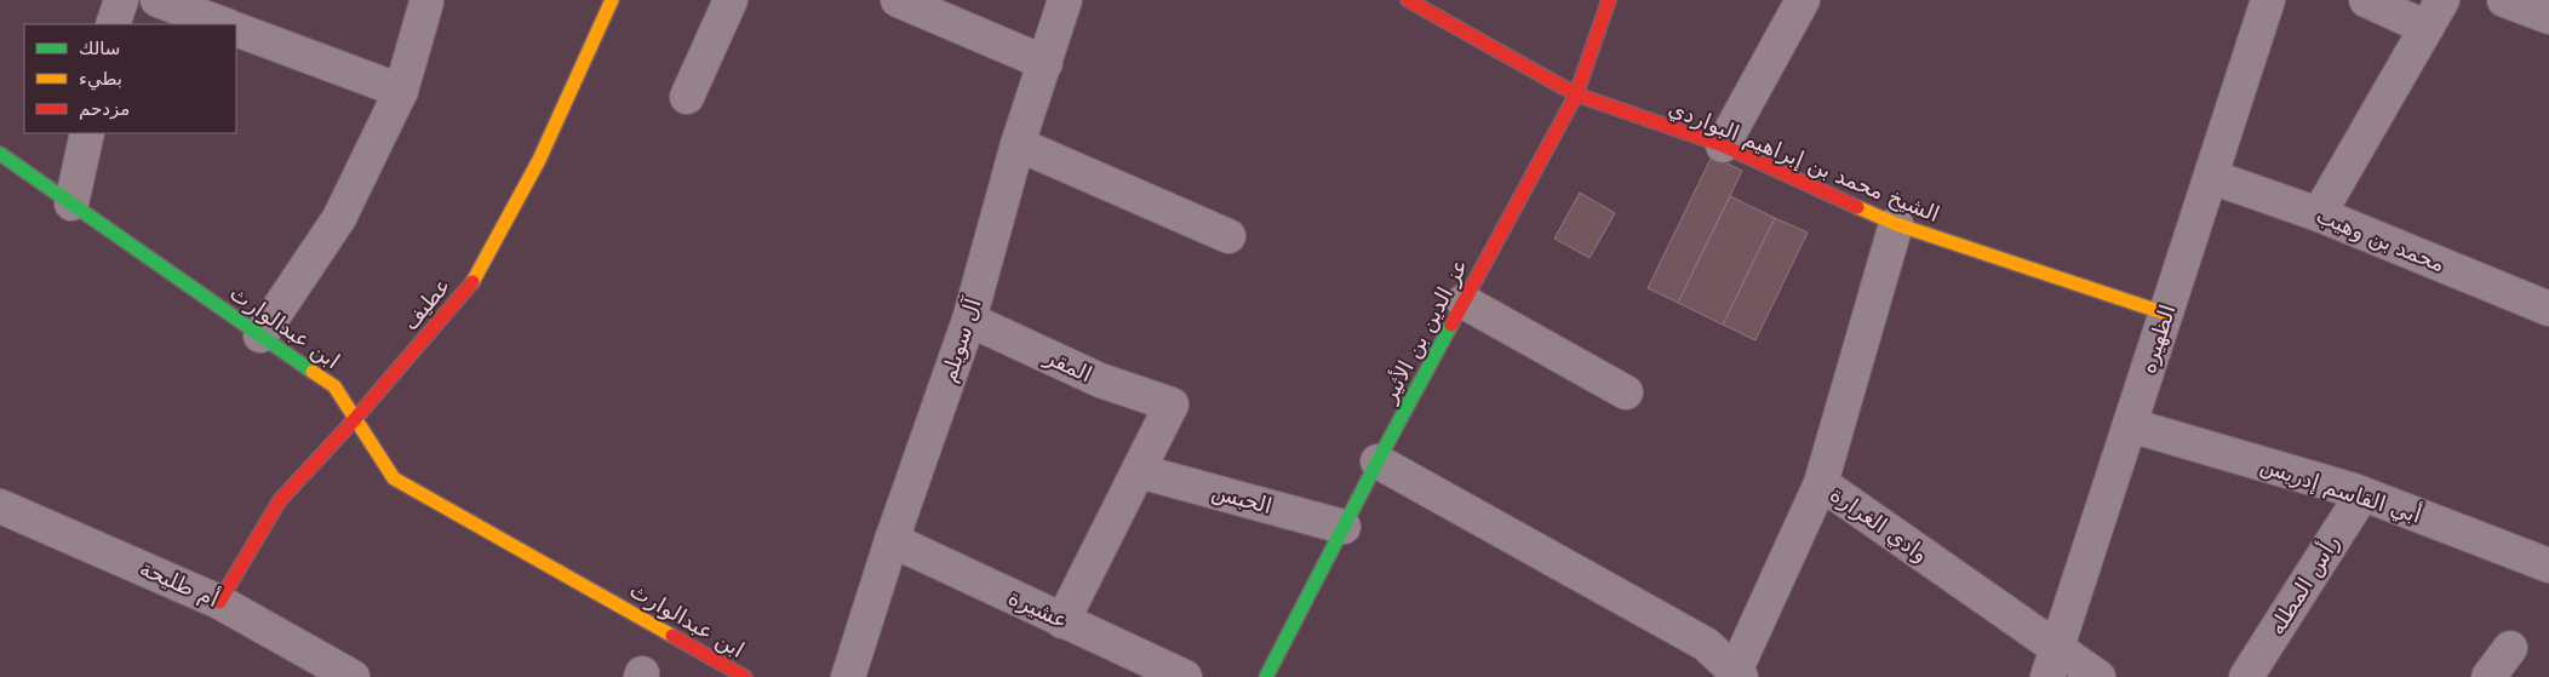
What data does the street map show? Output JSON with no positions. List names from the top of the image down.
{
  "streets": {
    "street": [
      "الشيخ محمد بن إبراهيم البواردي",
      "محمد بن وهيب",
      "عطيف",
      "ابن عبدالوارث",
      "عز الدين بن الأثير",
      "الظهيره",
      "آل سويلم",
      "المقر",
      "أبي القاسم إدريس",
      "الحبس",
      "وادي الغرارة",
      "أم طليحة",
      "رأس المطله",
      "عشيرة"
    ]
  },
  "crossings": [
    ["الشيخ محمد بن إبراهيم البواردي", "عز الدين بن الأثير"],
    ["الشيخ محمد بن إبراهيم البواردي", "الظهيره"],
    ["الشيخ محمد بن إبراهيم البواردي", "وادي الغرارة"],
    ["محمد بن وهيب", "الظهيره"],
    ["عطيف", "ابن عبدالوارث"],
    ["عطيف", "أم طليحة"],
    ["عز الدين بن الأثير", "الحبس"],
    ["الظهيره", "أبي القاسم إدريس"],
    ["الظهيره", "وادي الغرارة"],
    ["آل سويلم", "المقر"],
    ["آل سويلم", "عشيرة"],
    ["المقر", "الحبس"],
    ["أبي القاسم إدريس", "رأس المطله"]
  ],
  "legend": ["سالك", "بطيء", "مزدحم"]
}
